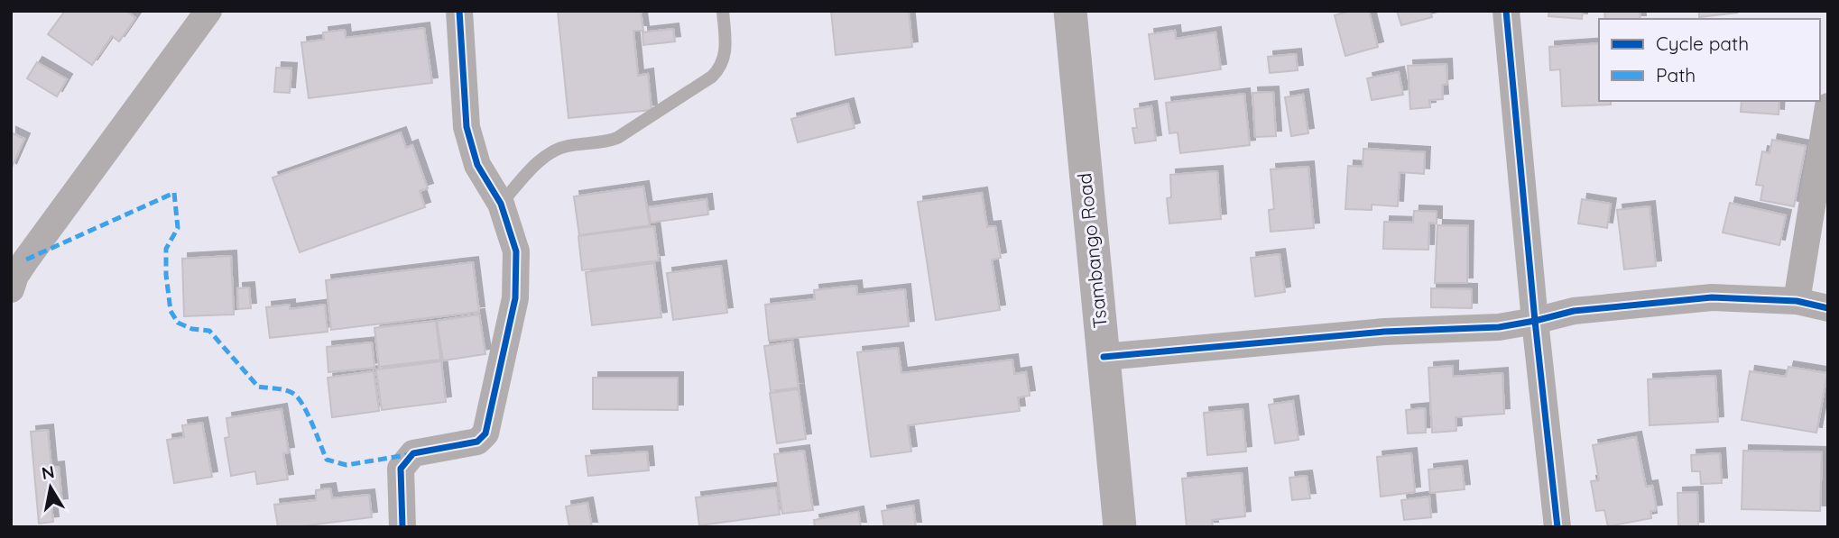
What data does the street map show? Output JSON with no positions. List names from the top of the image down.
{
  "streets": {
    "street": ["Tsambango Road"]
  },
  "legend": ["Cycle path", "Path"],
  "north": "top"
}
